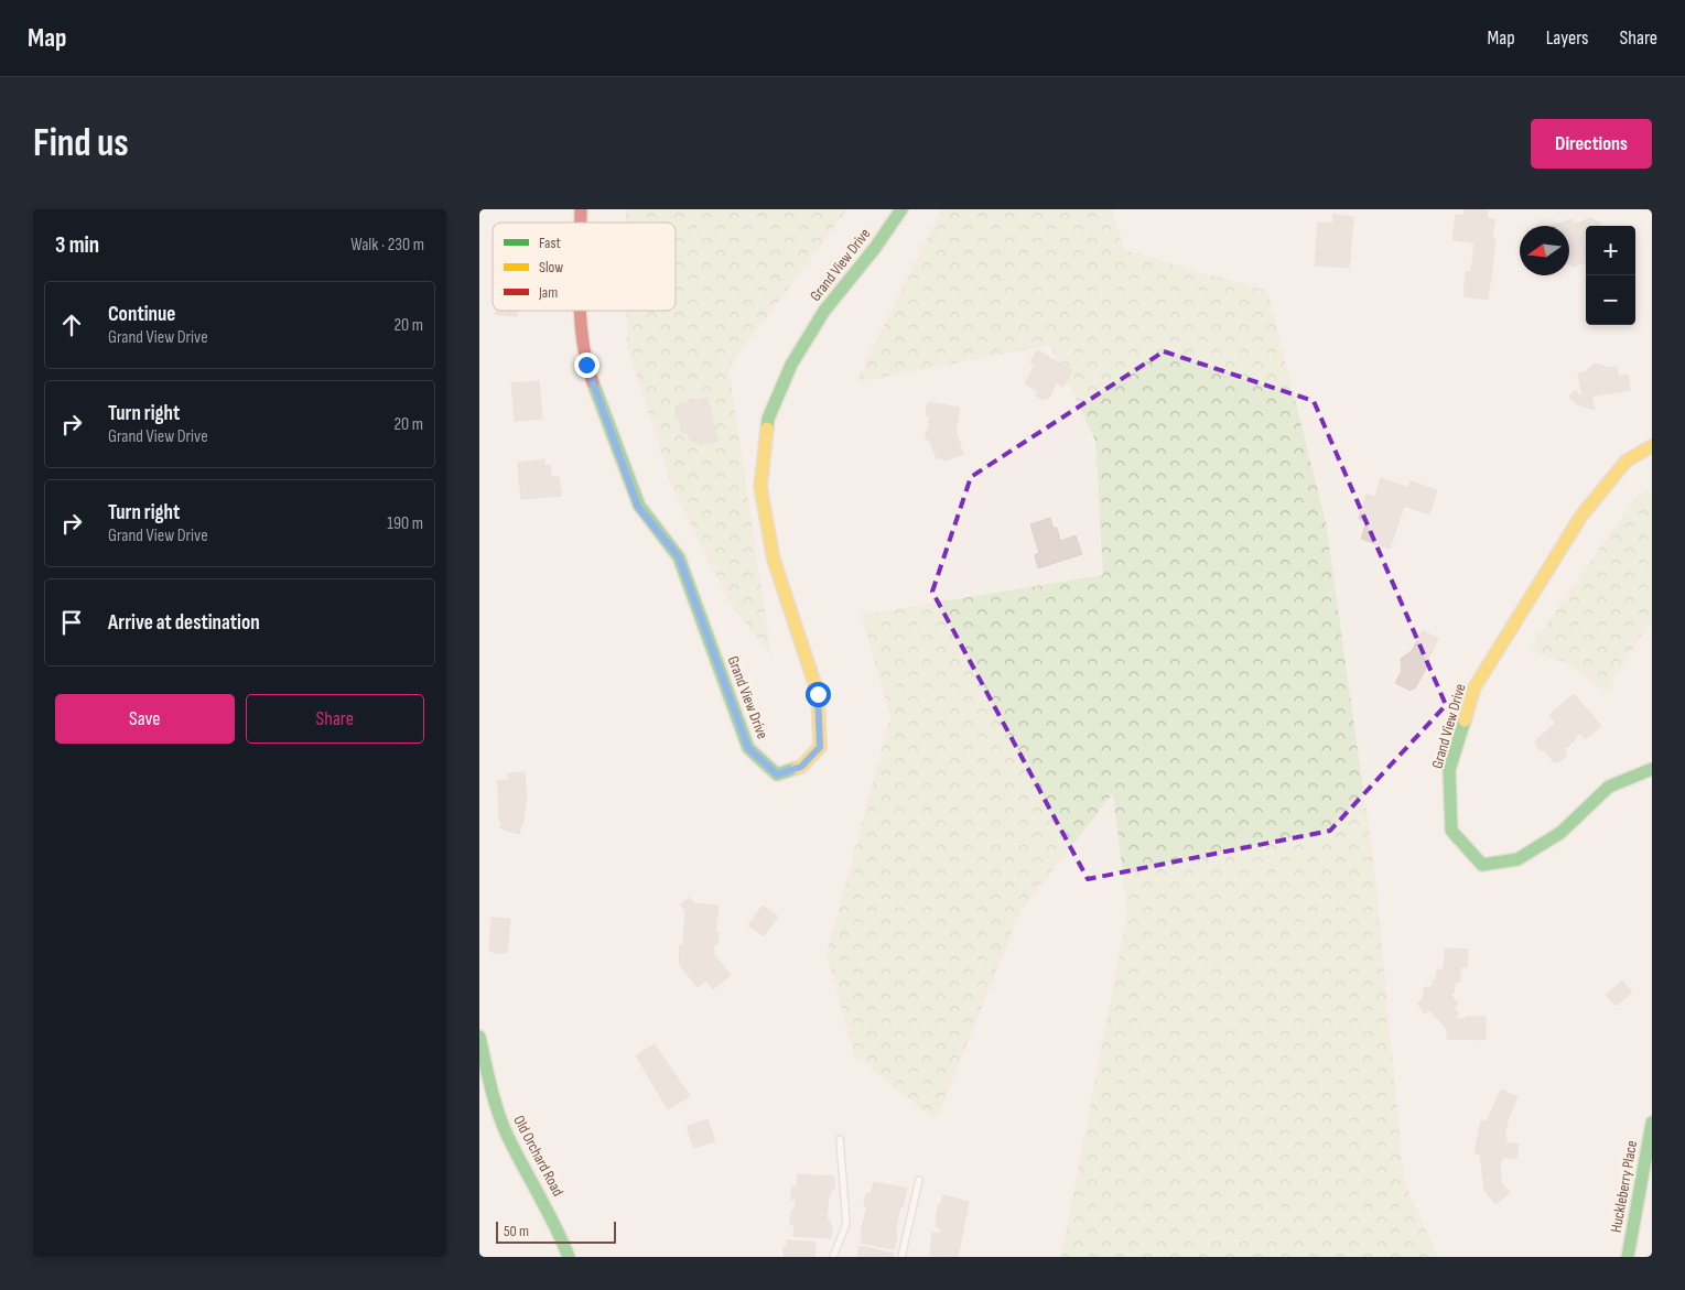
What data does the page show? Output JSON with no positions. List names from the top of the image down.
{
  "streets": {
    "street": ["Grand View Drive", "Old Orchard Road", "Huckleberry Place"]
  },
  "legend": ["Fast", "Slow", "Jam"],
  "scale_bar": "50 m",
  "north": "left",
  "page": {
    "header": "Map",
    "nav": ["Map", "Layers", "Share"],
    "buttons": [
      "Directions",
      ["Save", "Share"]
    ],
    "title": "Find us",
    "heading": ["3 min", "Walk · 230 m"],
    "map_buttons": ["+", "−"],
    "list": [
      ["Continue", "Grand View Drive", "20 m"],
      ["Turn right", "Grand View Drive", "20 m"],
      ["Turn right", "Grand View Drive", "190 m"],
      "Arrive at destination"
    ],
    "scale": "50 m"
  }
}
